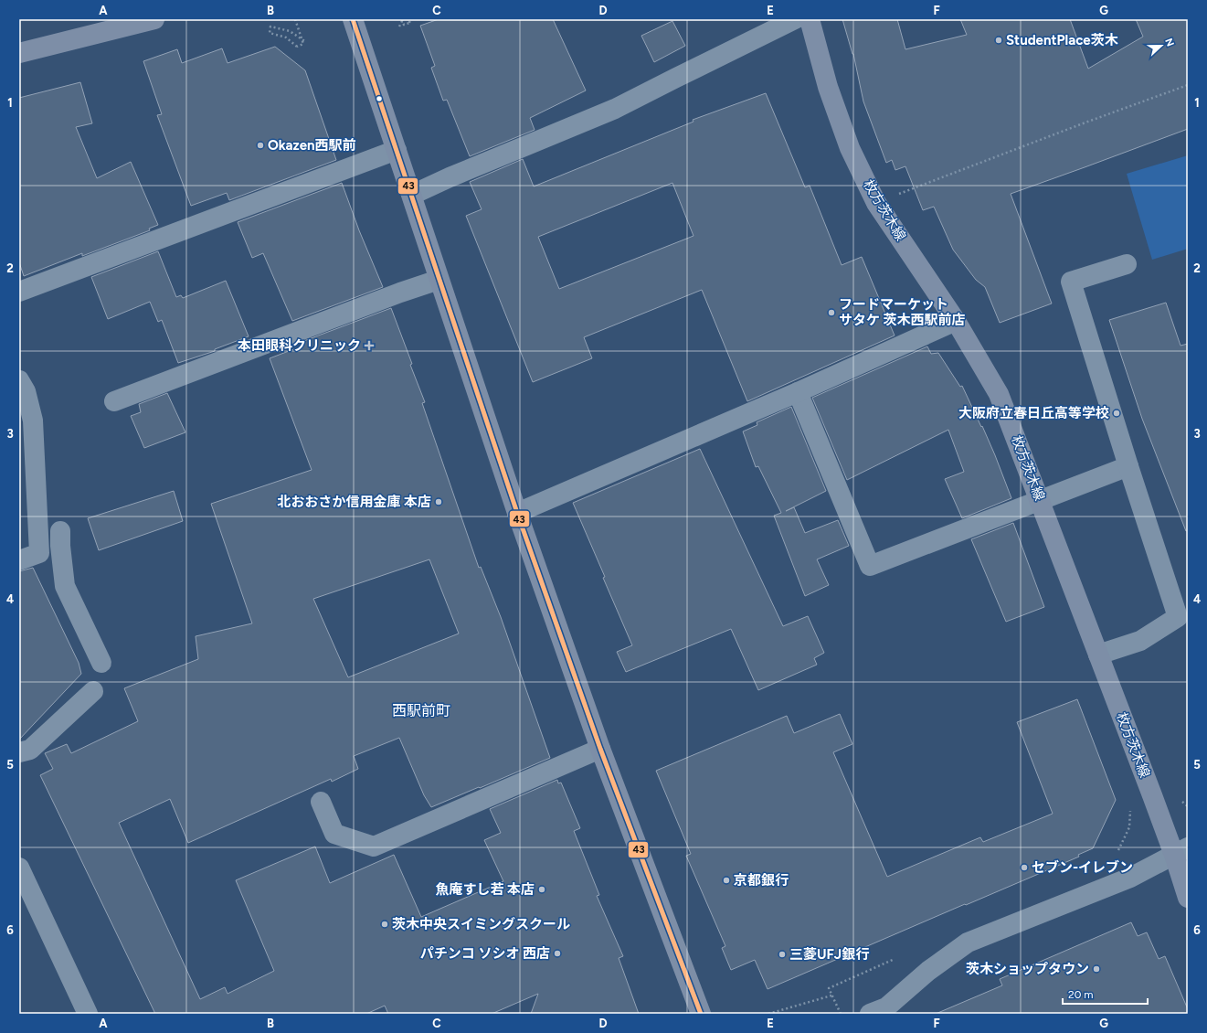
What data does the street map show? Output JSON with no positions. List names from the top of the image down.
{
  "streets": {
    "main road": ["枚方茨木線"]
  },
  "districts": ["西駅前町"],
  "places": {
    "other": [
      "StudentPlace茨木",
      "Okazen西駅前",
      "フードマーケット サタケ 茨木西駅前店",
      "大阪府立春日丘高等学校",
      "北おおさか信用金庫 本店",
      "セブン-イレブン",
      "京都銀行",
      "魚庵すし若 本店",
      "茨木中央スイミングスクール",
      "パチンコ ソシオ 西店",
      "三菱UFJ銀行",
      "茨木ショップタウン"
    ],
    "health": ["本田眼科クリニック"]
  },
  "lines": ["transit line 43"],
  "scale_bar": "20 m",
  "north": "right",
  "grid": {
    "columns": [
      "A",
      "B",
      "C",
      "D",
      "E",
      "F",
      "G"
    ],
    "rows": [
      "1",
      "2",
      "3",
      "4",
      "5",
      "6"
    ]
  }
}
